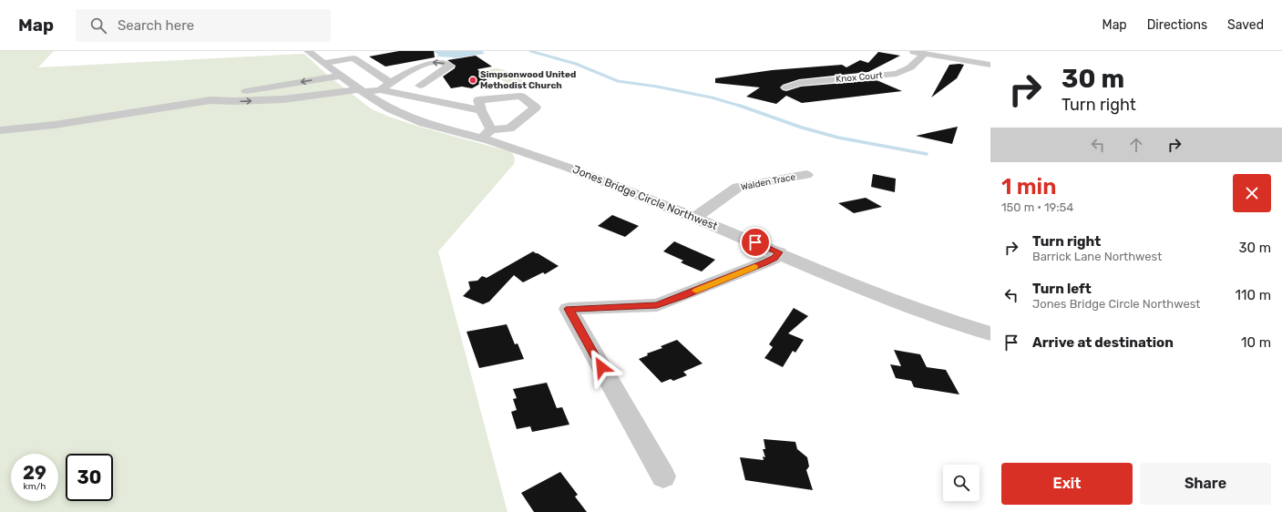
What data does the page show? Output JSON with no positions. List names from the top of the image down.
{
  "streets": {
    "street": ["Knox Court", "Walden Trace", "Jones Bridge Circle Northwest"]
  },
  "crossings": [
    ["Walden Trace", "Jones Bridge Circle Northwest"]
  ],
  "places": ["Simpsonwood United Methodist Church"],
  "page": {
    "header": "Map",
    "search": "Search here",
    "nav": ["Map", "Directions", "Saved"],
    "turn": ["30 m", "Turn right"],
    "heading": ["1 min", "150 m · 19:54"],
    "list": [
      {
        "name": "Turn right",
        "note": "Barrick Lane Northwest",
        "value": "30 m"
      },
      {
        "name": "Turn left",
        "note": "Jones Bridge Circle Northwest",
        "value": "110 m"
      },
      {
        "name": "Arrive at destination",
        "value": "10 m"
      }
    ],
    "speed": "29 km/h",
    "limit": "30",
    "buttons": ["Exit", "Share"]
  }
}
